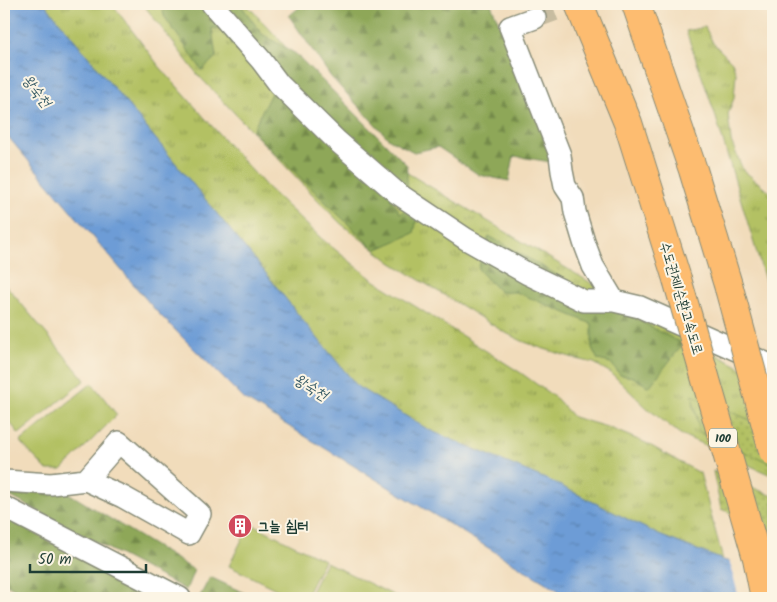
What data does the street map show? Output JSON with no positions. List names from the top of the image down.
{
  "streets": {
    "highway": ["수도권제1순환고속도로", "100"]
  },
  "water": ["왕숙천"],
  "places": {
    "building": ["그늘 쉼터"]
  },
  "scale_bar": "50 m"
}
